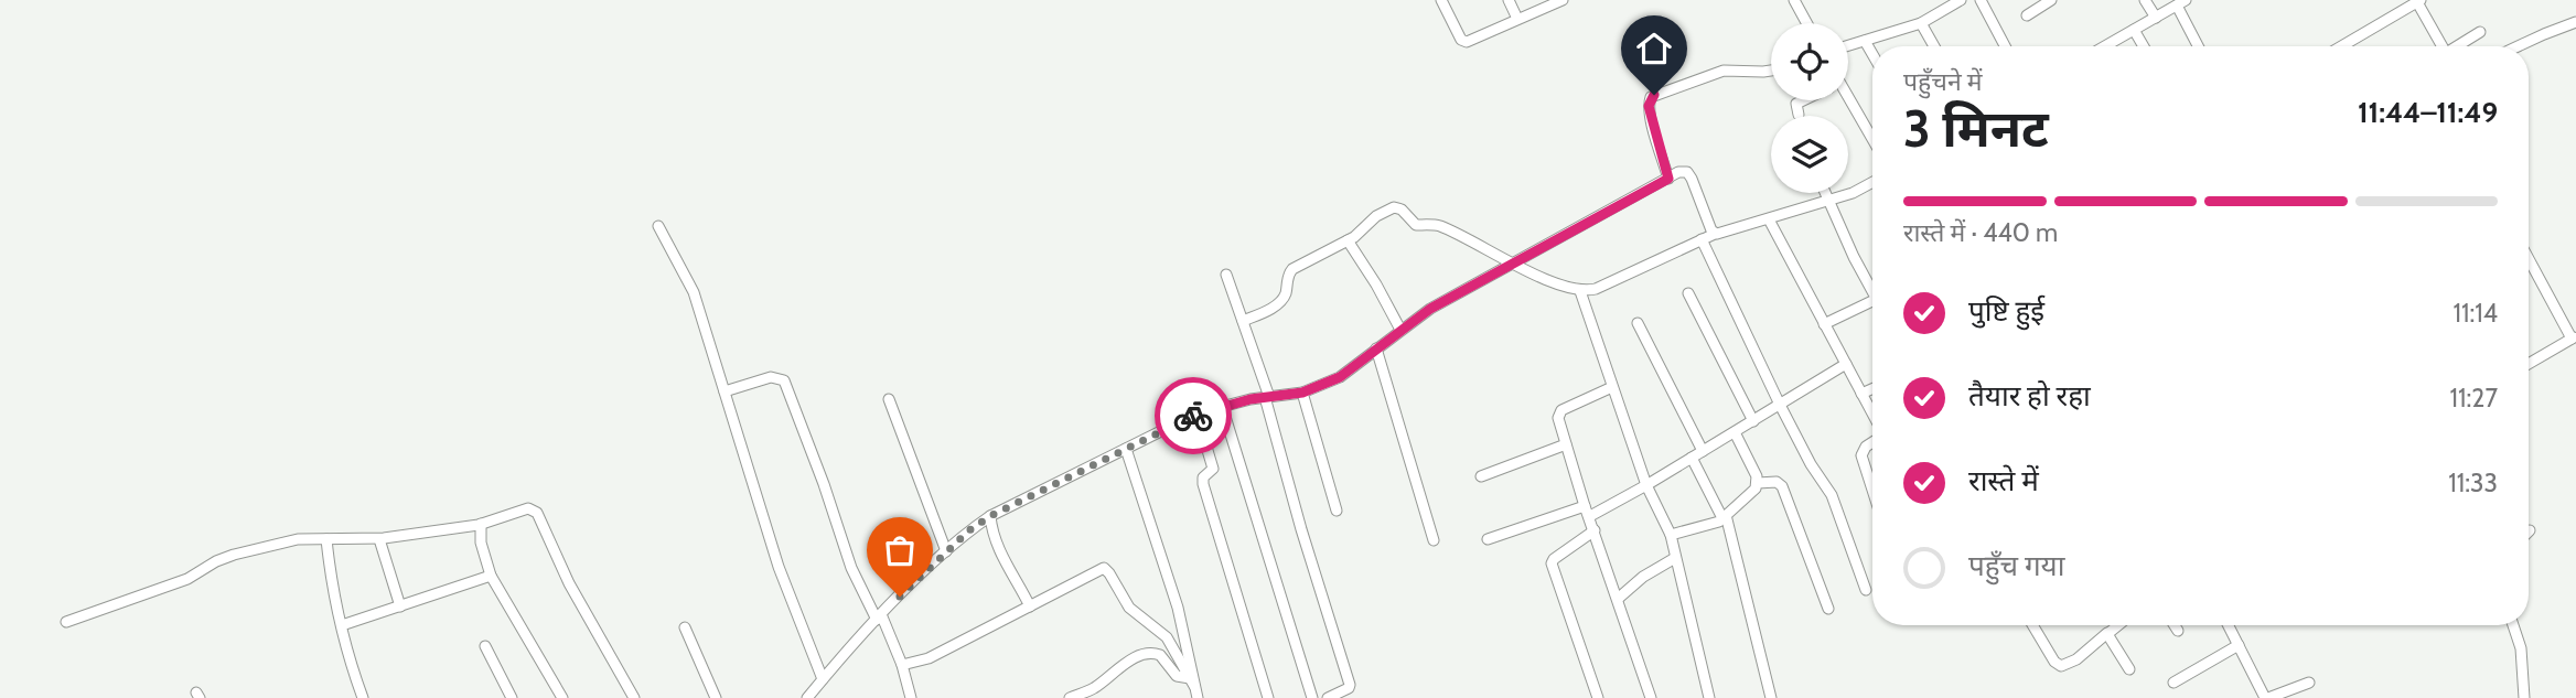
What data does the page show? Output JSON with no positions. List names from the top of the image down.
{
  "page": {
    "heading": ["3 मिनट", "पहुँचने में", "11:44–11:49"],
    "bar": "रास्ते में · 440 m",
    "list": [
      ["पुष्टि हुई", "11:14"],
      ["तैयार हो रहा", "11:27"],
      ["रास्ते में", "11:33"],
      "पहुँच गया"
    ]
  }
}
